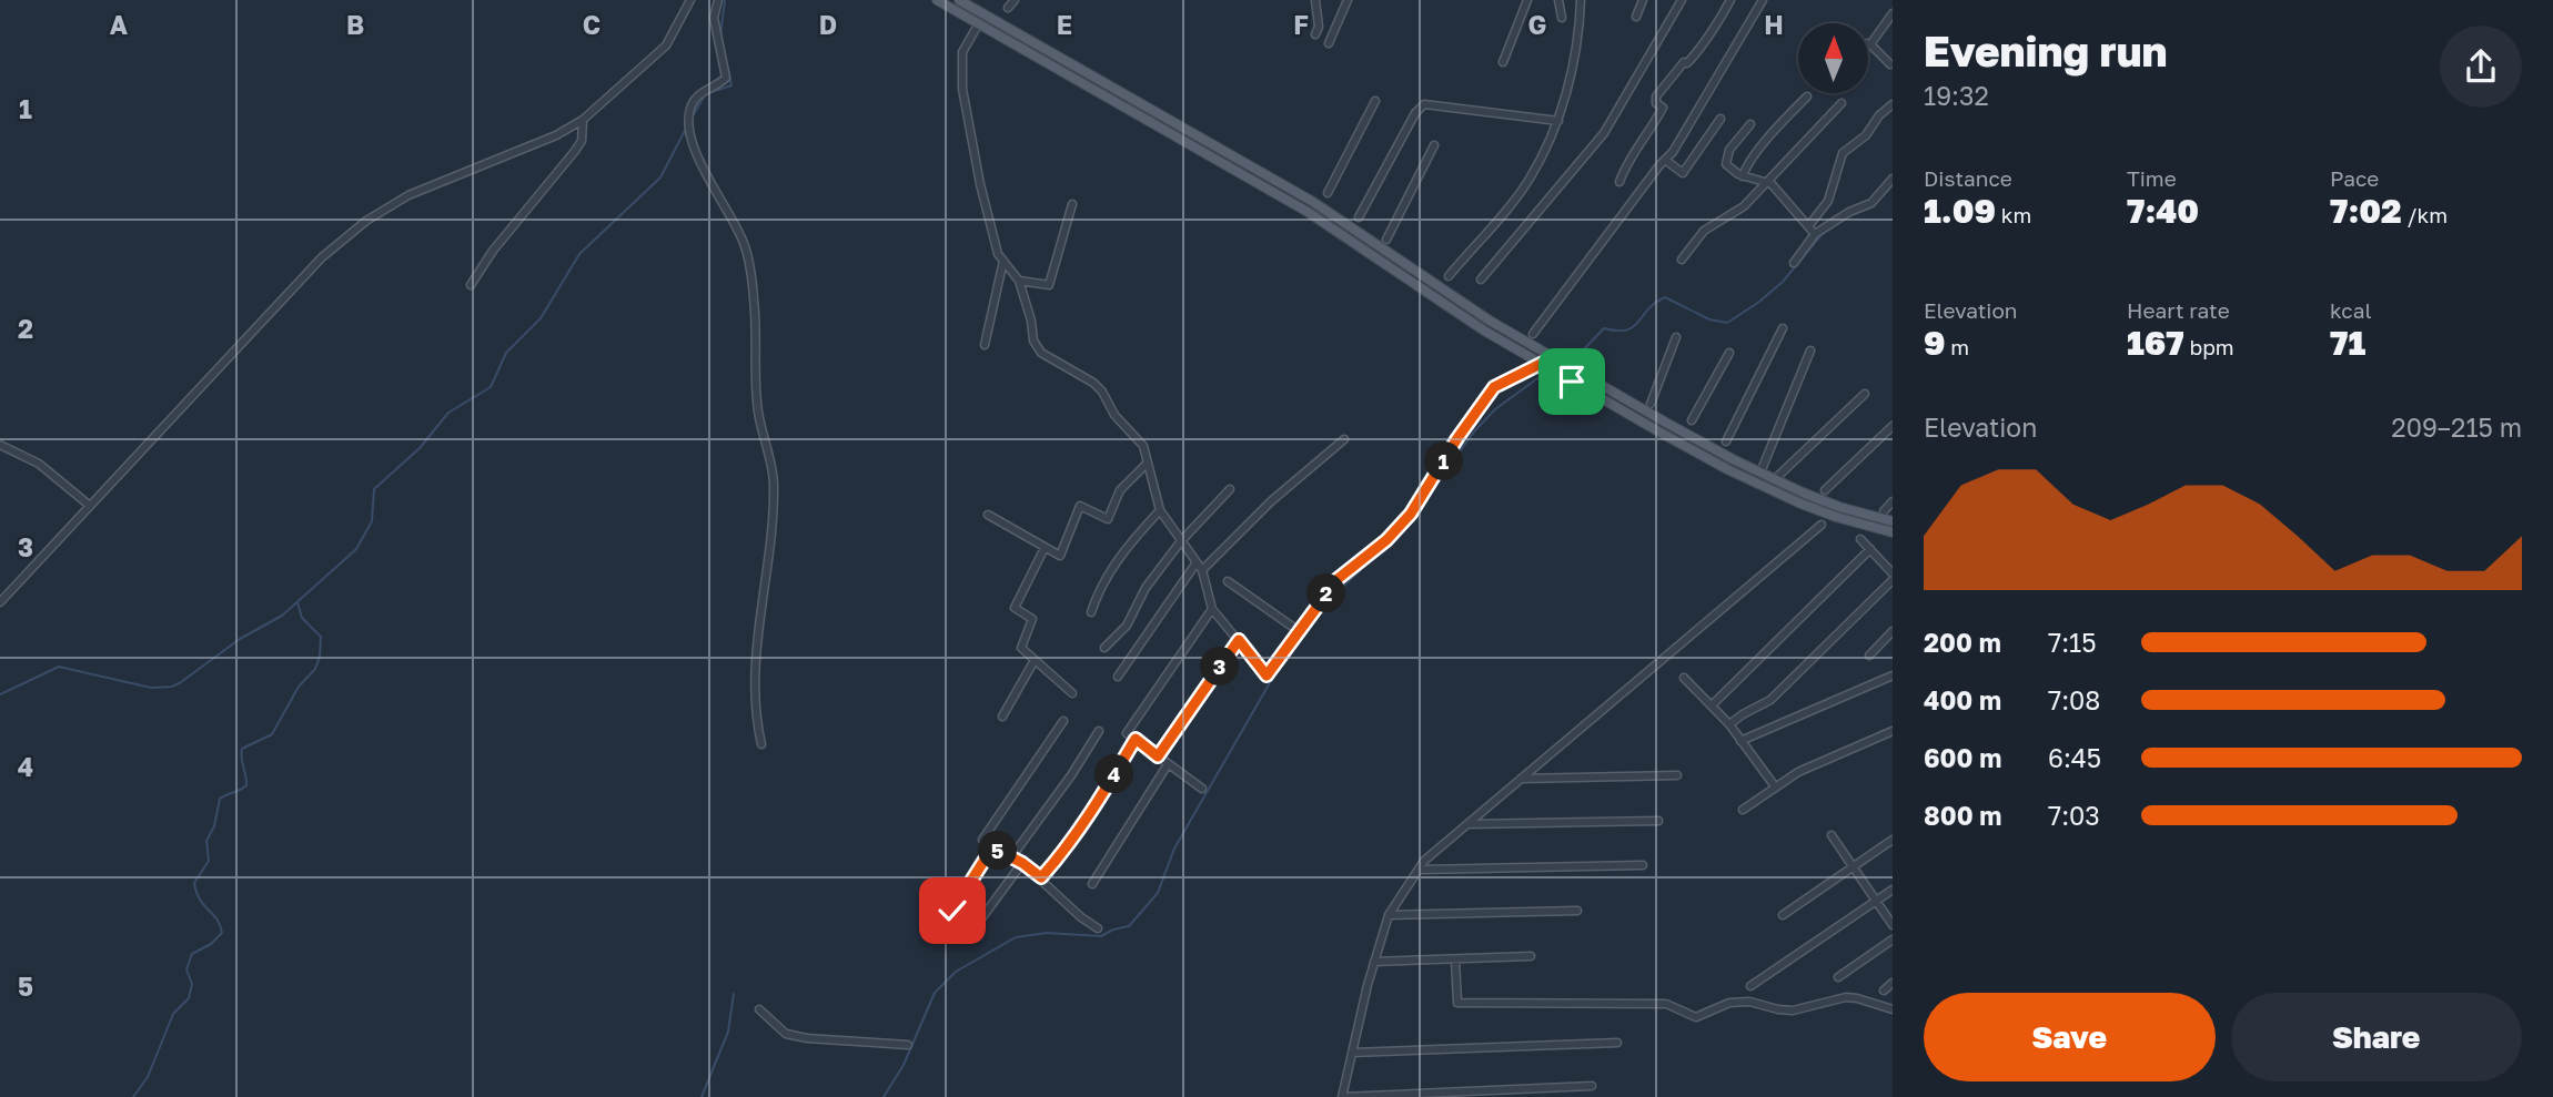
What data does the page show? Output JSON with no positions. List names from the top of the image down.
{
  "north": "top",
  "page": {
    "heading": ["Evening run", "19:32"],
    "stats": [
      ["Distance", "1.09 km"],
      ["Time", "7:40"],
      ["Pace", "7:02 /km"],
      ["Elevation", "9 m"],
      ["Heart rate", "167 bpm"],
      ["kcal", "71"]
    ],
    "chart": ["Elevation", "209–215 m"],
    "pins": [
      "1",
      "2",
      "3",
      "4",
      "5"
    ],
    "list": [
      {
        "name": "200 m",
        "note": "7:15"
      },
      {
        "name": "400 m",
        "note": "7:08"
      },
      {
        "name": "600 m",
        "note": "6:45"
      },
      {
        "name": "800 m",
        "note": "7:03"
      }
    ],
    "buttons": ["Save", "Share"]
  },
  "grid": {
    "columns": [
      "A",
      "B",
      "C",
      "D",
      "E",
      "F",
      "G",
      "H"
    ],
    "rows": [
      "1",
      "2",
      "3",
      "4",
      "5"
    ]
  }
}
